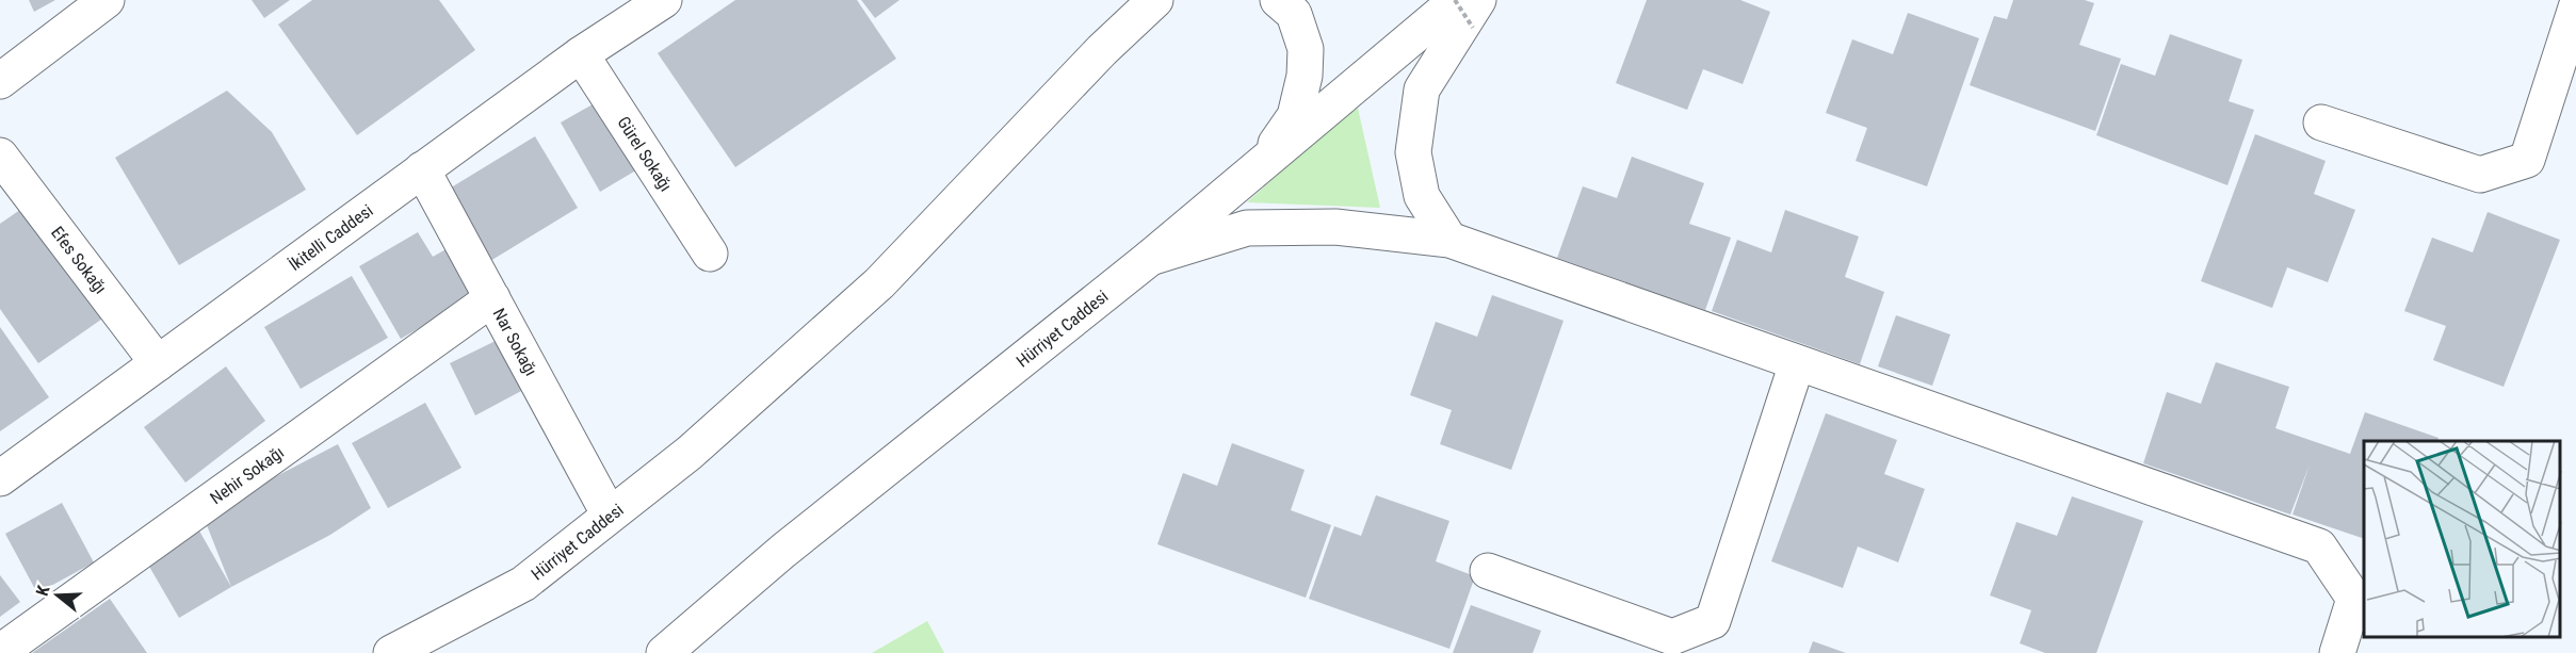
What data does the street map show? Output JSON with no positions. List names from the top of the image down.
{
  "streets": {
    "street": [
      "Gürel Sokağı",
      "İkitelli Caddesi",
      "Efes Sokağı",
      "Hürriyet Caddesi",
      "Nar Sokağı",
      "Nehir Sokağı"
    ]
  },
  "crossings": [
    ["Gürel Sokağı", "İkitelli Caddesi"],
    ["İkitelli Caddesi", "Efes Sokağı"],
    ["İkitelli Caddesi", "Nar Sokağı"],
    ["Hürriyet Caddesi", "Nar Sokağı"],
    ["Nar Sokağı", "Nehir Sokağı"]
  ],
  "north": "left"
}
